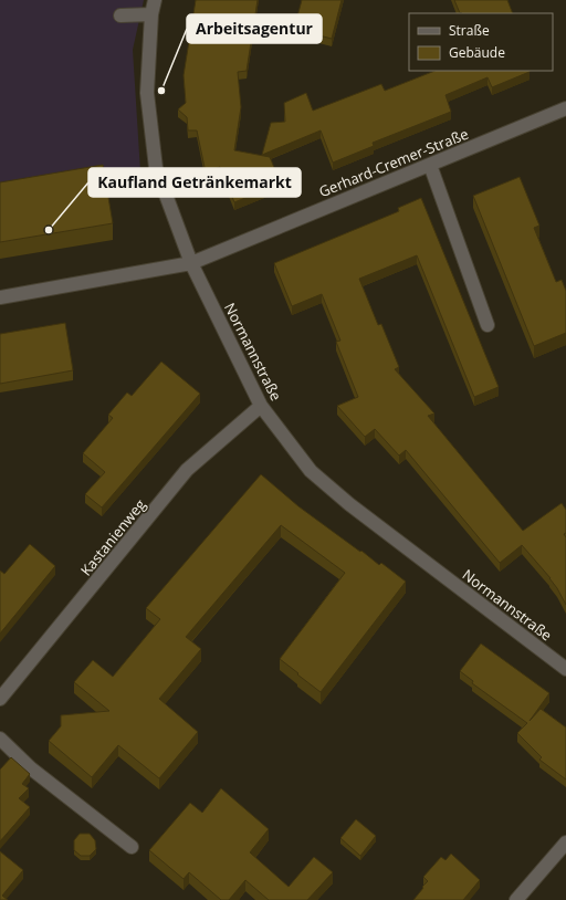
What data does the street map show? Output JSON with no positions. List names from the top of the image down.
{
  "streets": {
    "street": ["Gerhard-Cremer-Straße", "Normannstraße", "Kastanienweg"]
  },
  "crossings": [
    ["Gerhard-Cremer-Straße", "Normannstraße"],
    ["Normannstraße", "Kastanienweg"]
  ],
  "places": ["Arbeitsagentur", "Kaufland Getränkemarkt"],
  "legend": ["Straße", "Gebäude"]
}
